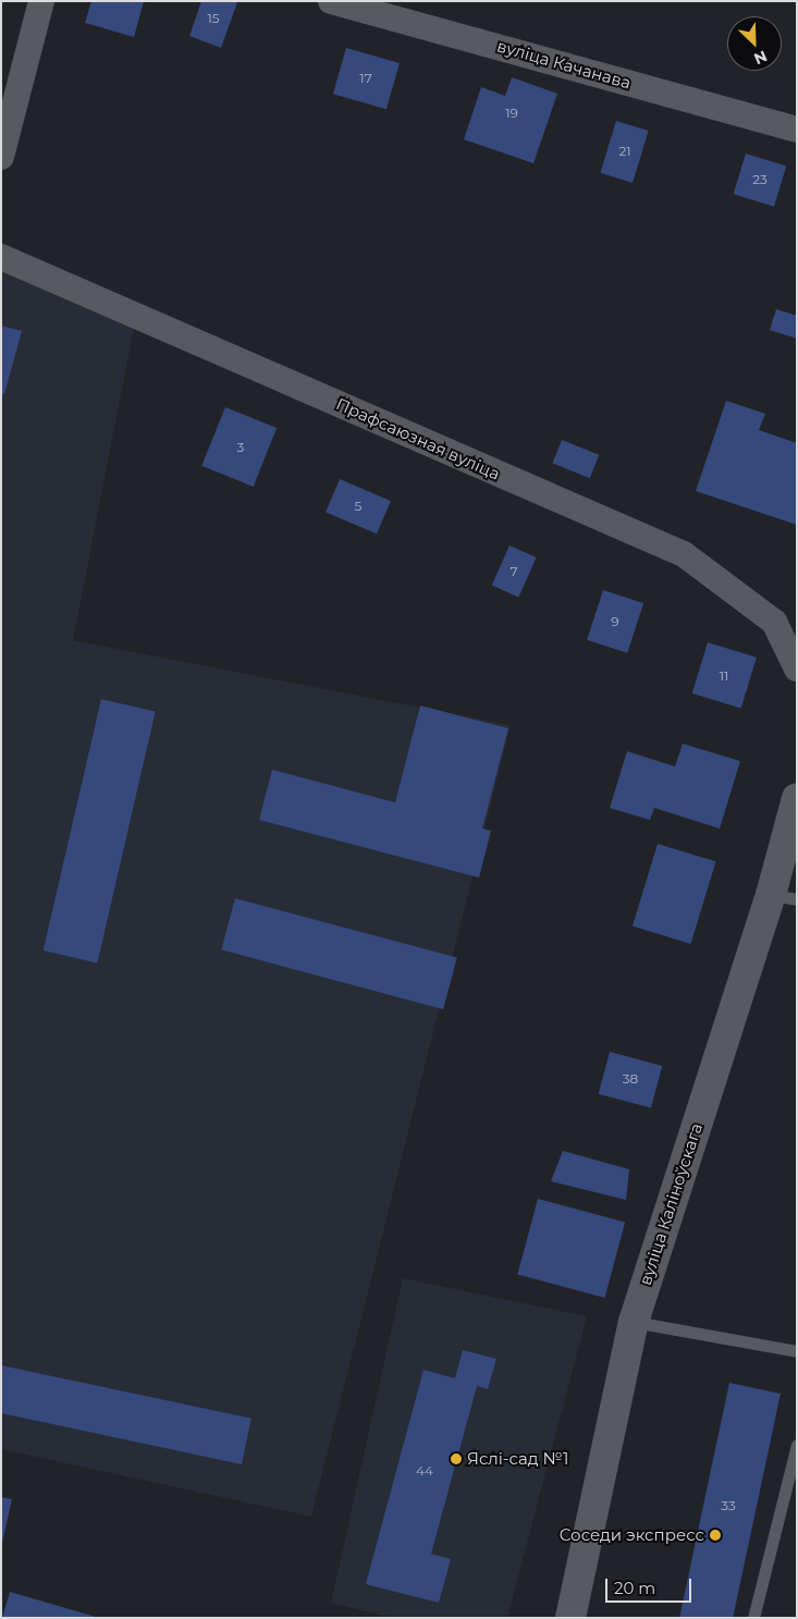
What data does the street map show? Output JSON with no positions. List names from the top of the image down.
{
  "streets": {
    "main road": ["вуліца Каліноўскага"],
    "street": ["вуліца Качанава", "Прафсаюзная вуліца"]
  },
  "places": ["Яслі-сад №1", "Соседи экспресс"],
  "house_numbers": [
    "15",
    "17",
    "19",
    "21",
    "23",
    "3",
    "5",
    "7",
    "9",
    "11",
    "38",
    "44",
    "33"
  ],
  "scale_bar": "20 m",
  "north": "bottom right"
}
